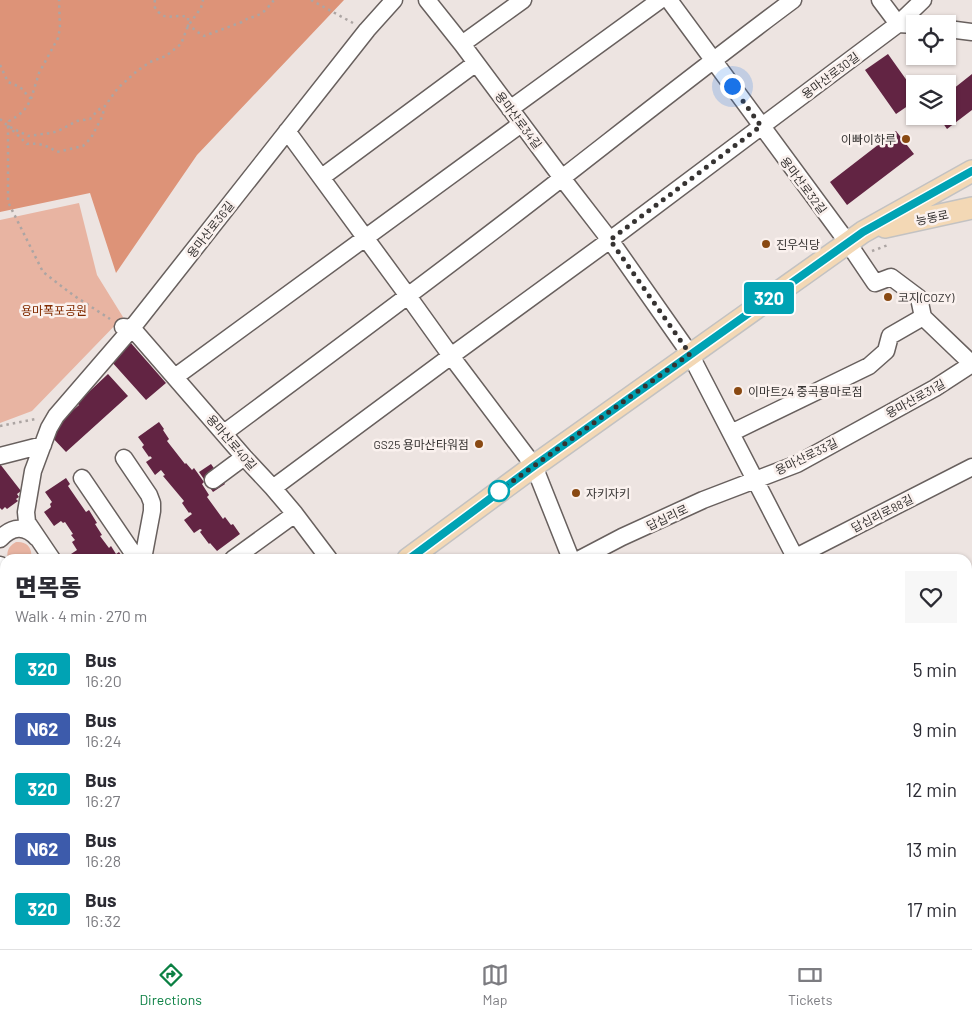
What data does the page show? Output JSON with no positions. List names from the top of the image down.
{
  "streets": {
    "main road": ["능동로"],
    "street": [
      "용마산로30길",
      "용마산로34길",
      "용마산로32길",
      "용마산로36길",
      "용마산로31길",
      "용마산로40길",
      "용마산로33길",
      "답십리로88길",
      "답십리로"
    ]
  },
  "crossings": [
    ["용마산로30길", "용마산로32길"],
    ["용마산로32길", "능동로"],
    ["용마산로32길", "용마산로31길"],
    ["능동로", "용마산로31길"],
    ["용마산로36길", "용마산로40길"],
    ["용마산로31길", "용마산로33길"],
    ["용마산로33길", "답십리로"]
  ],
  "parks": ["용마폭포공원"],
  "places": [
    "이빠이하루",
    "진우식당",
    "코지(COZY)",
    "이마트24 중곡용마로점",
    "GS25 용마산타워점",
    "자키자키"
  ],
  "lines": ["bus line 320"],
  "page": {
    "on_map": "320",
    "heading": ["면목동", "Walk · 4 min · 270 m"],
    "list": [
      {
        "mark": "320",
        "name": "Bus",
        "note": "16:20",
        "value": "5 min"
      },
      {
        "mark": "N62",
        "name": "Bus",
        "note": "16:24",
        "value": "9 min"
      },
      {
        "mark": "320",
        "name": "Bus",
        "note": "16:27",
        "value": "12 min"
      },
      {
        "mark": "N62",
        "name": "Bus",
        "note": "16:28",
        "value": "13 min"
      },
      {
        "mark": "320",
        "name": "Bus",
        "note": "16:32",
        "value": "17 min"
      }
    ],
    "tabs": ["Directions", "Map", "Tickets"]
  }
}
